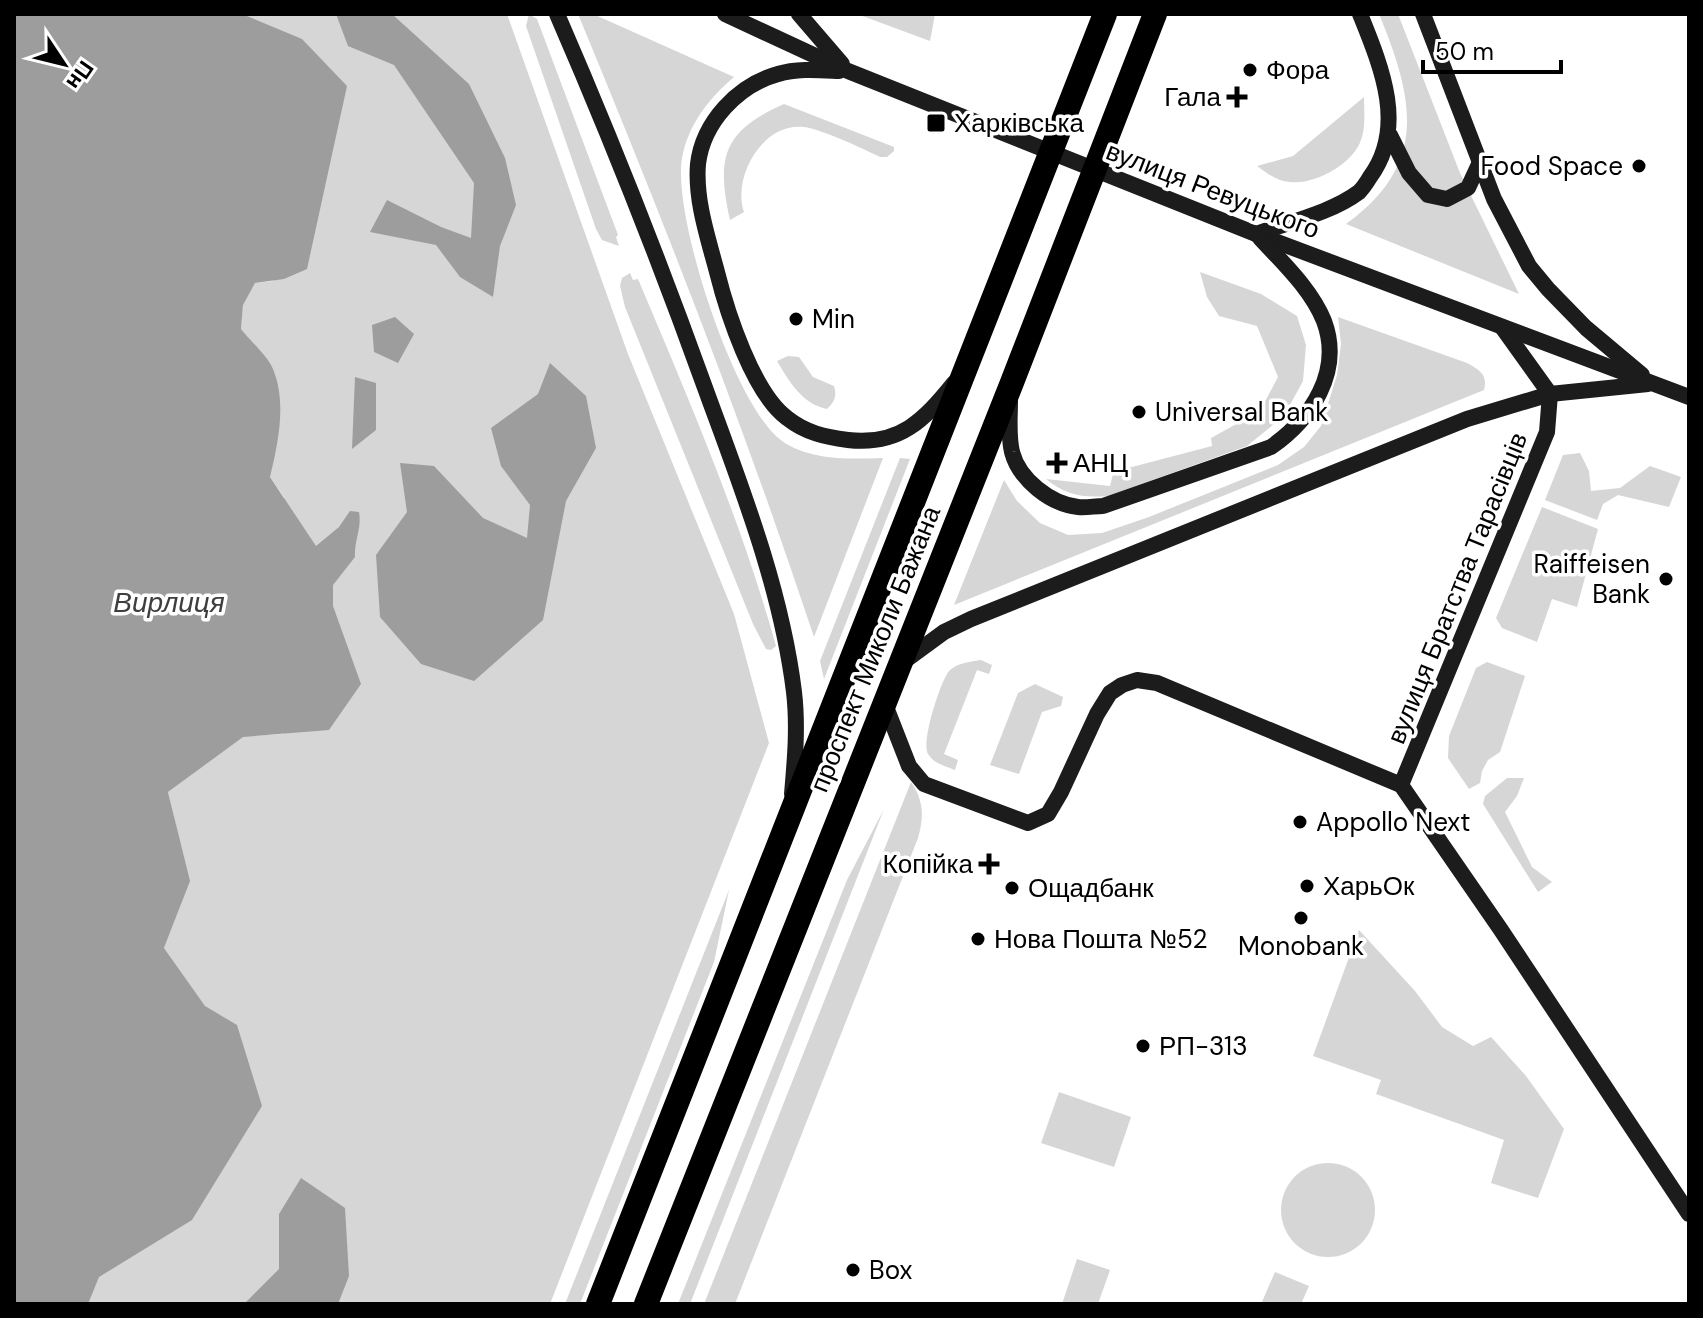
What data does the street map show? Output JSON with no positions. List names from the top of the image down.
{
  "streets": {
    "highway": ["проспект Миколи Бажана"],
    "street": ["вулиця Ревуцького", "вулиця Братства Тарасівців"]
  },
  "crossings": [
    ["вулиця Братства Тарасівців", "проспект Миколи Бажана"]
  ],
  "water": ["Вирлиця"],
  "places": {
    "other": [
      "Фора",
      "Food Space",
      "Min",
      "Universal Bank",
      "Raiffeisen Bank",
      "Appollo Next",
      "ХарьОк",
      "Ощадбанк",
      "Monobank",
      "Нова Пошта №52",
      "РП-313",
      "Box"
    ],
    "health": ["Гала", "АНЦ", "Копійка"],
    "transit": ["Харківська"]
  },
  "scale_bar": "50 m",
  "north": "bottom right"
}
